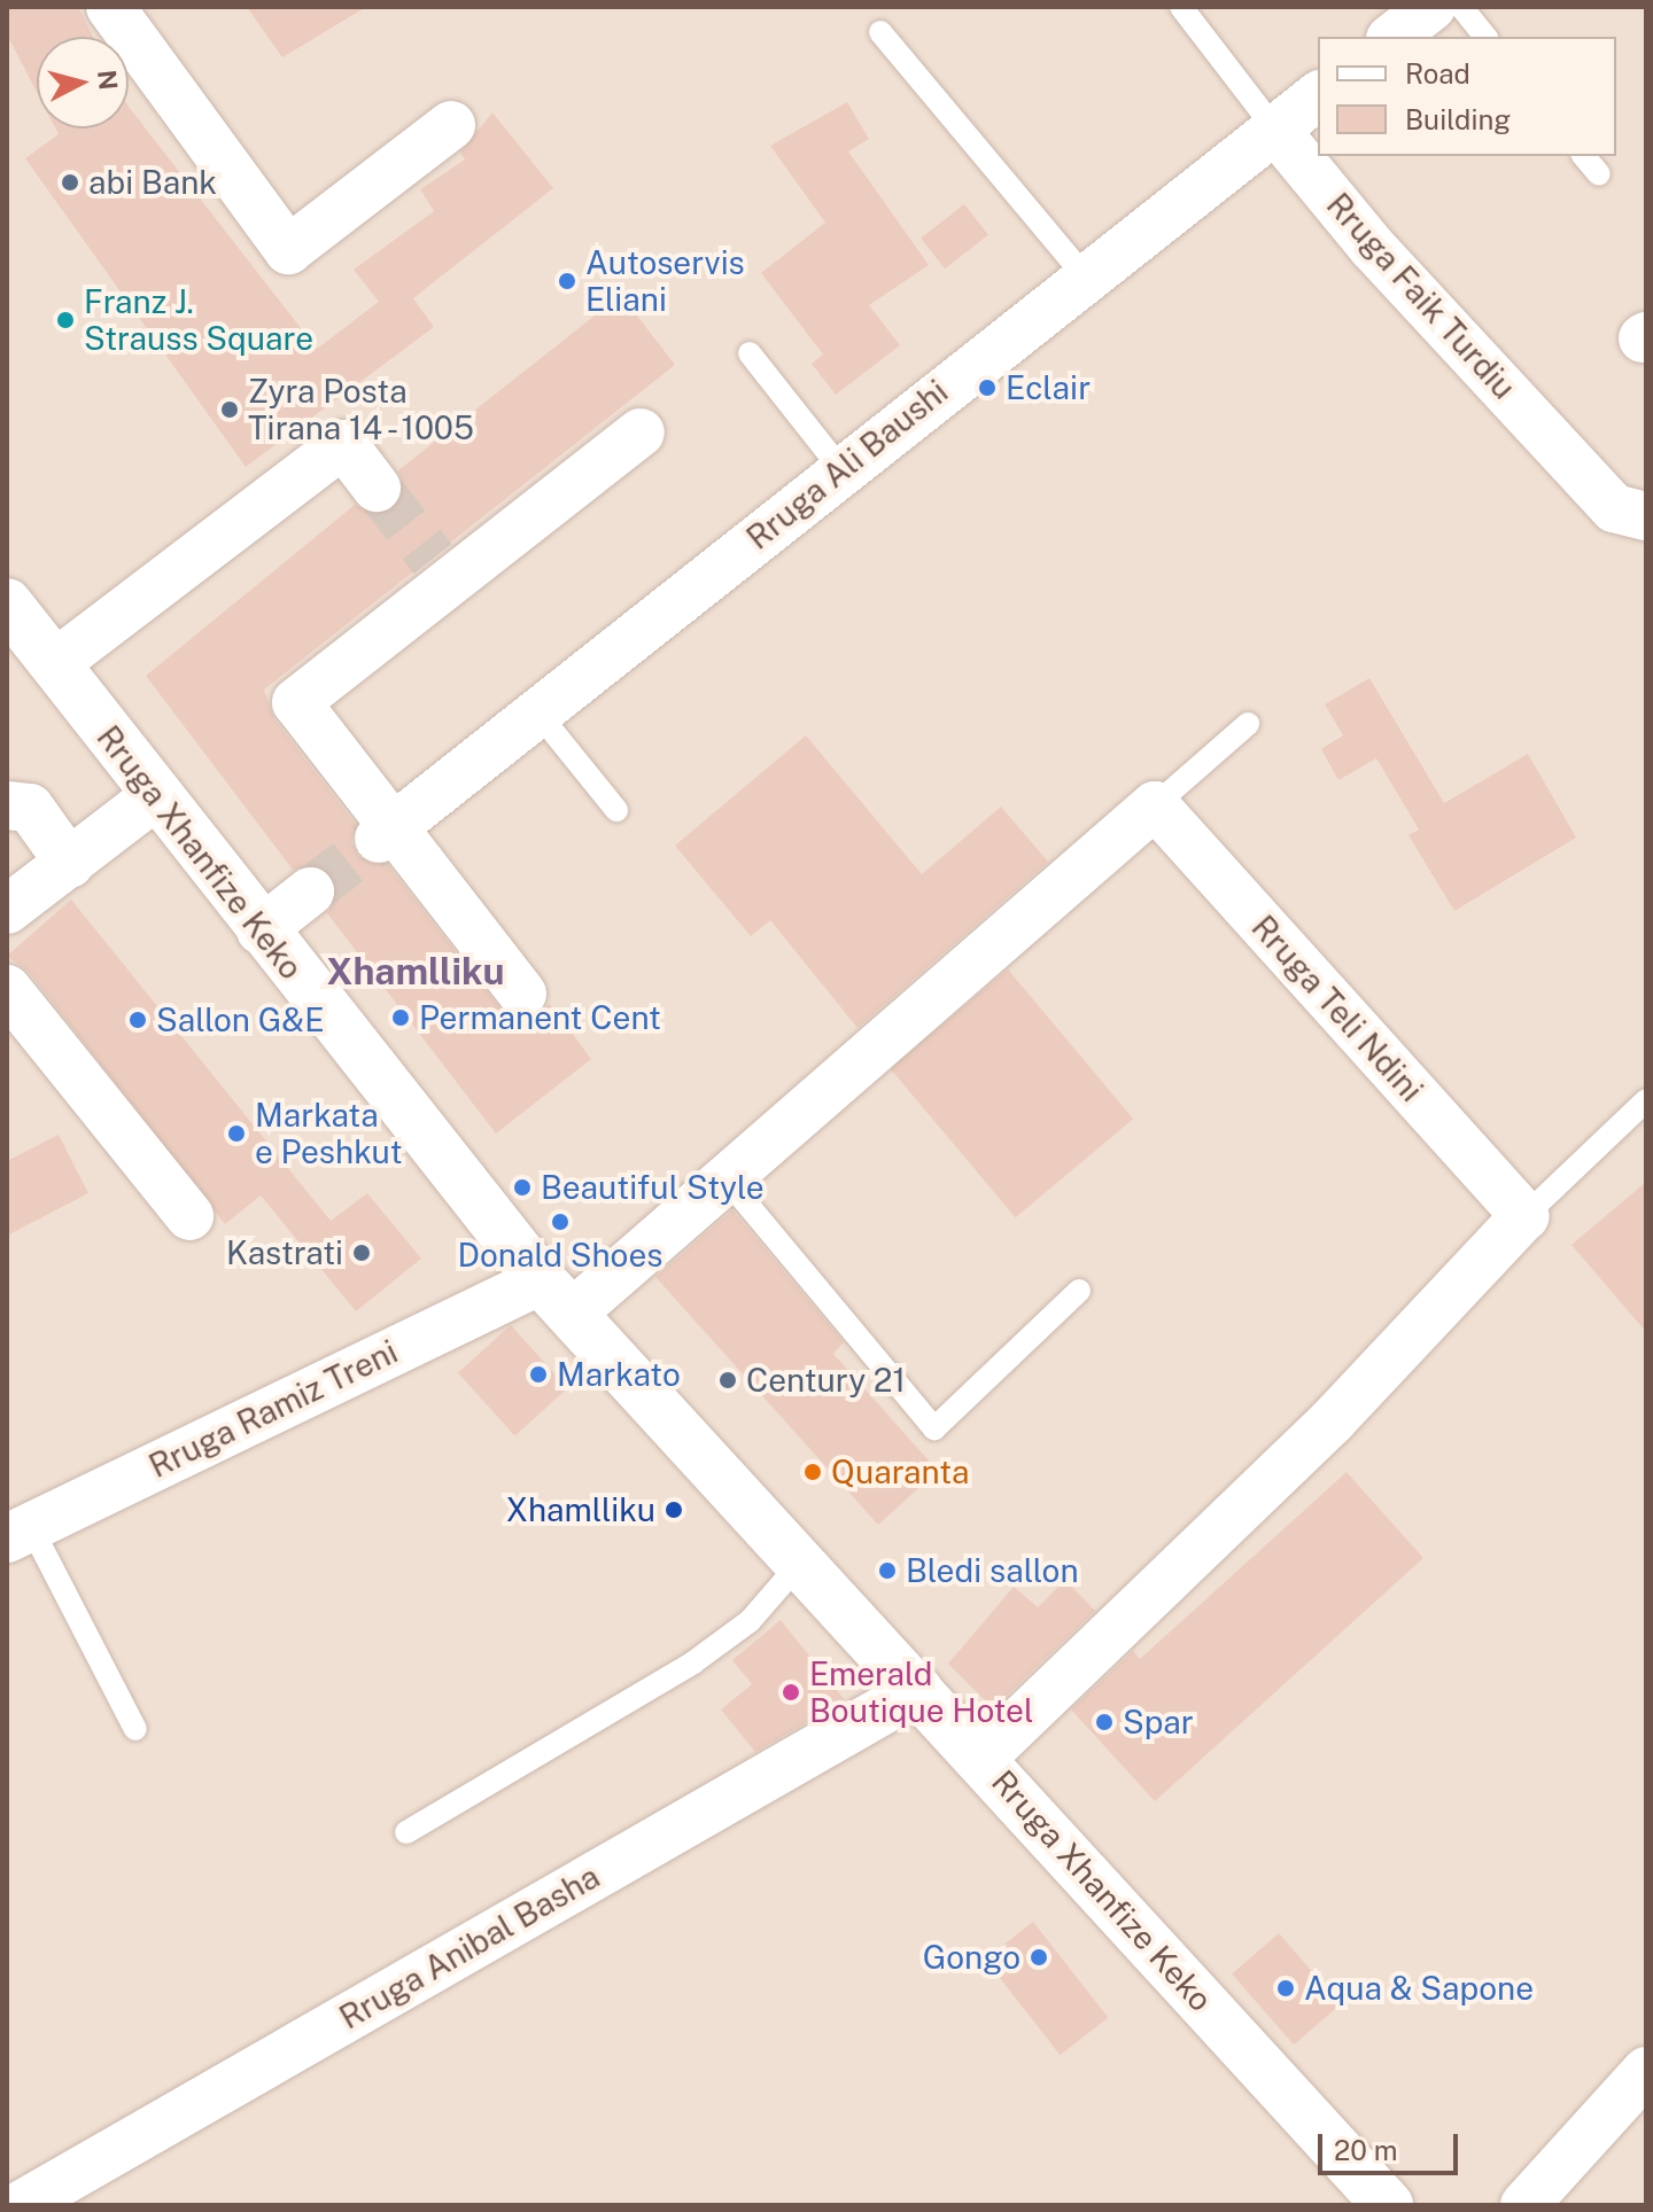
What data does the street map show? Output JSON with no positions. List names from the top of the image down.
{
  "streets": {
    "main road": ["Rruga Xhanfize Keko"],
    "street": [
      "Rruga Faik Turdiu",
      "Rruga Ali Baushi",
      "Rruga Teli Ndini",
      "Rruga Ramiz Treni",
      "Rruga Anibal Basha"
    ]
  },
  "crossings": [
    ["Rruga Faik Turdiu", "Rruga Ali Baushi"],
    ["Rruga Xhanfize Keko", "Rruga Ramiz Treni"],
    ["Rruga Xhanfize Keko", "Rruga Anibal Basha"]
  ],
  "districts": ["Xhamlliku"],
  "places": [
    "abi Bank",
    "Autoservis Eliani",
    "Franz J. Strauss Square",
    "Eclair",
    "Zyra Posta Tirana 14 - 1005",
    "Permanent Cent",
    "Sallon G&E",
    "Markata e Peshkut",
    "Beautiful Style",
    "Donald Shoes",
    "Kastrati",
    "Markato",
    "Century 21",
    "Quaranta",
    "Xhamlliku",
    "Bledi sallon",
    "Emerald Boutique Hotel",
    "Spar",
    "Gongo",
    "Aqua & Sapone"
  ],
  "legend": ["Road", "Building"],
  "scale_bar": "20 m",
  "north": "right"
}
